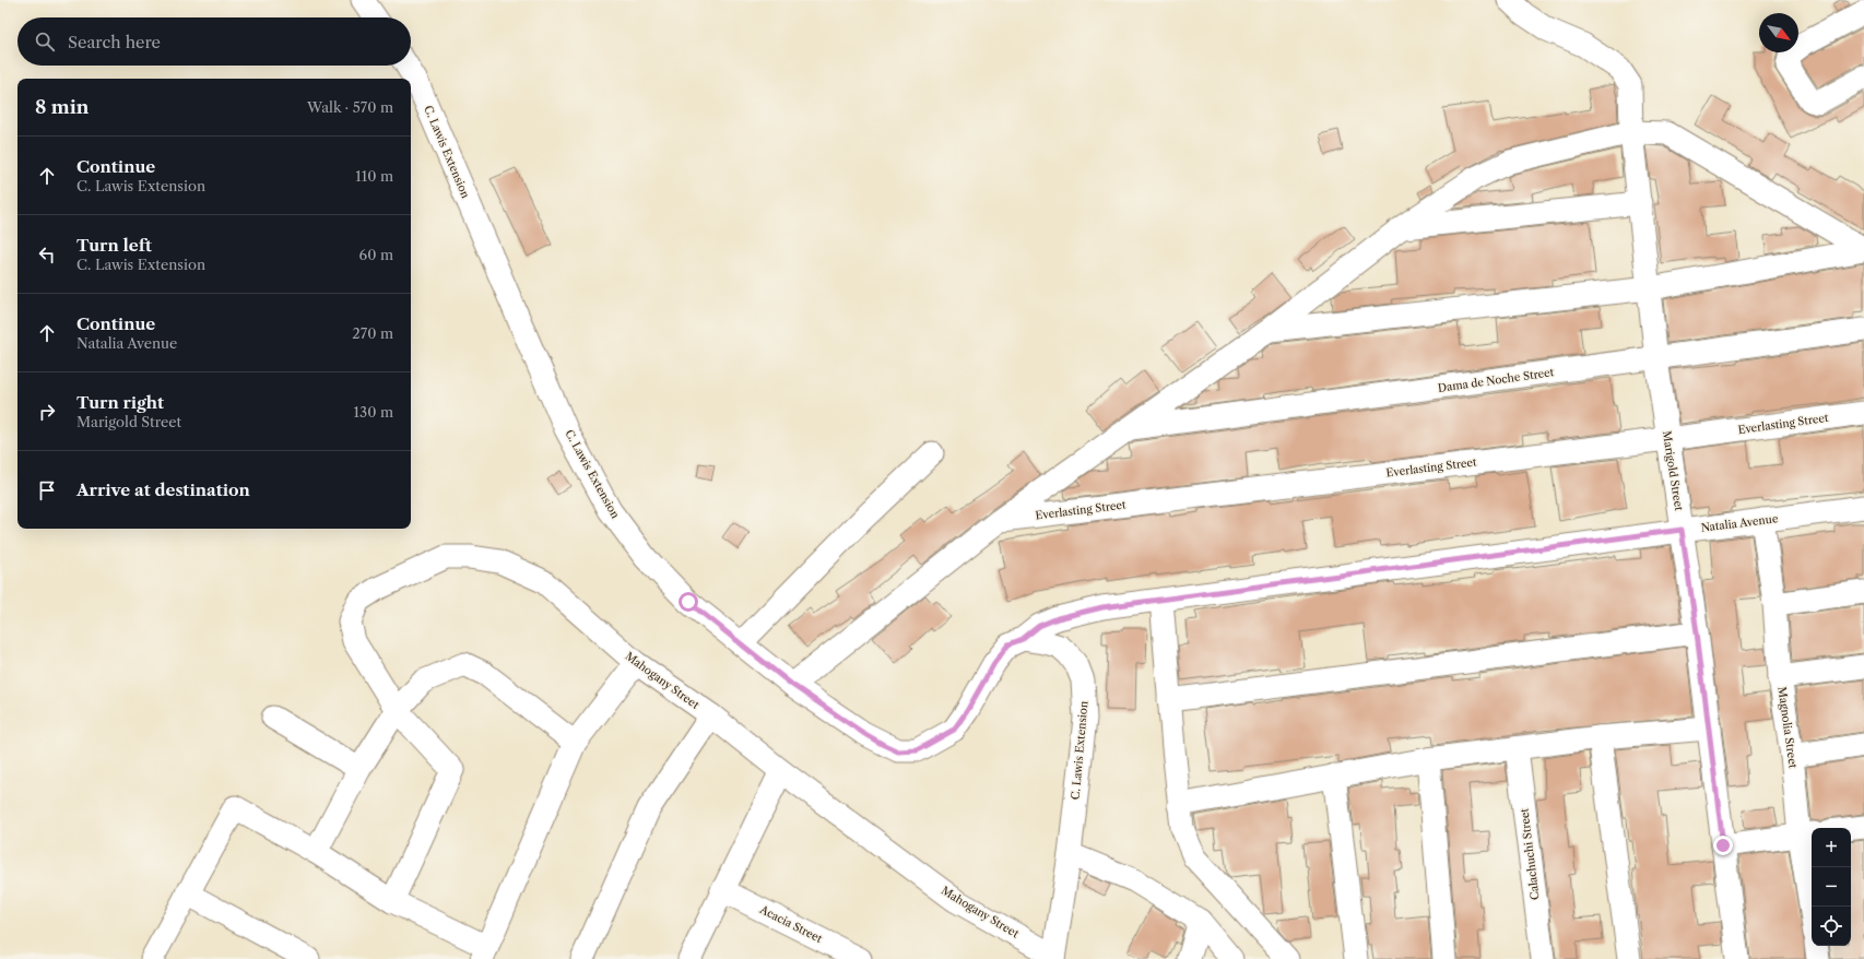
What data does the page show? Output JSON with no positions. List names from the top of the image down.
{
  "streets": {
    "street": [
      "C. Lawis Extension",
      "Dama de Noche Street",
      "Everlasting Street",
      "Marigold Street",
      "Natalia Avenue",
      "Mahogany Street",
      "Magnolia Street",
      "Calachuchi Street",
      "Acacia Street"
    ]
  },
  "crossings": [
    ["C. Lawis Extension", "Natalia Avenue"],
    ["C. Lawis Extension", "Mahogany Street"],
    ["Dama de Noche Street", "Marigold Street"],
    ["Everlasting Street", "Marigold Street"],
    ["Marigold Street", "Natalia Avenue"],
    ["Natalia Avenue", "Magnolia Street"]
  ],
  "north": "bottom right",
  "page": {
    "search": "Search here",
    "heading": ["8 min", "Walk · 570 m"],
    "list": [
      ["Continue", "C. Lawis Extension", "110 m"],
      ["Turn left", "C. Lawis Extension", "60 m"],
      ["Continue", "Natalia Avenue", "270 m"],
      ["Turn right", "Marigold Street", "130 m"],
      "Arrive at destination"
    ],
    "map_buttons": ["+", "−"]
  }
}
